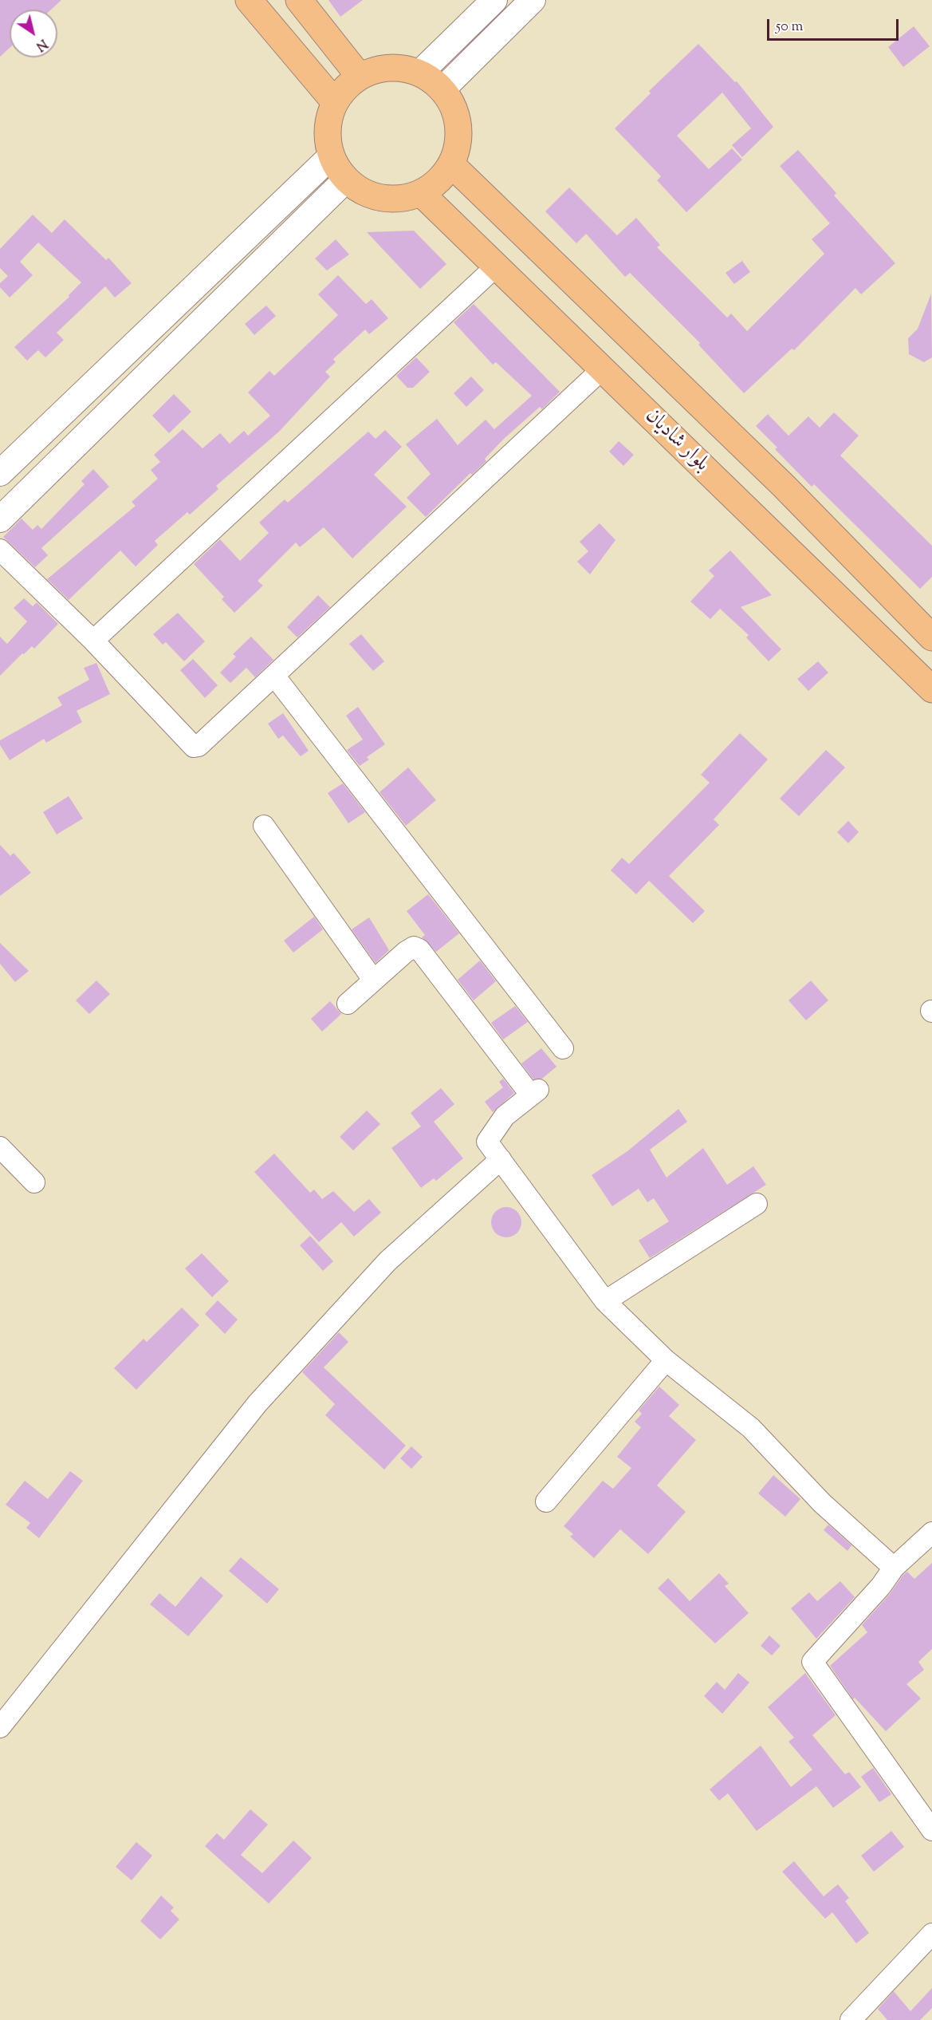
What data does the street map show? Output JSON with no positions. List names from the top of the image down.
{
  "streets": {
    "main road": ["بلوار شادیان"]
  },
  "scale_bar": "50 m",
  "north": "bottom right"
}
